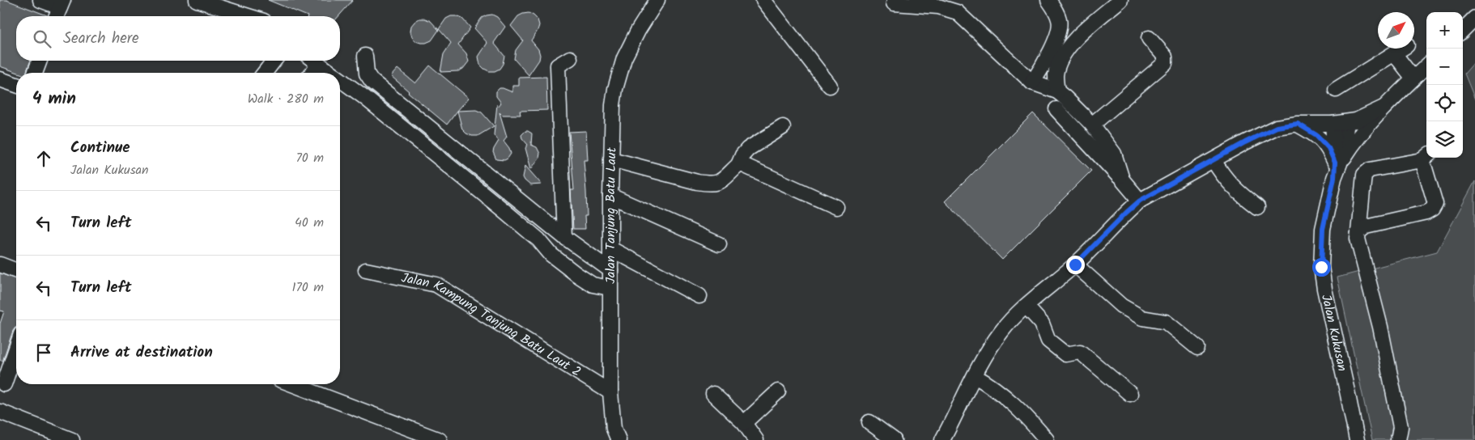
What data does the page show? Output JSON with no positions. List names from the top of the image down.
{
  "streets": {
    "street": ["Jalan Tanjung Batu Laut", "Jalan Kampung Tanjung Batu Laut 2", "Jalan Kukusan"]
  },
  "crossings": [
    ["Jalan Tanjung Batu Laut", "Jalan Kampung Tanjung Batu Laut 2"]
  ],
  "north": "top right",
  "page": {
    "map_buttons": ["+", "−"],
    "search": "Search here",
    "heading": ["4 min", "Walk · 280 m"],
    "list": [
      ["Continue", "Jalan Kukusan", "70 m"],
      ["Turn left", "40 m"],
      ["Turn left", "170 m"],
      "Arrive at destination"
    ]
  }
}
